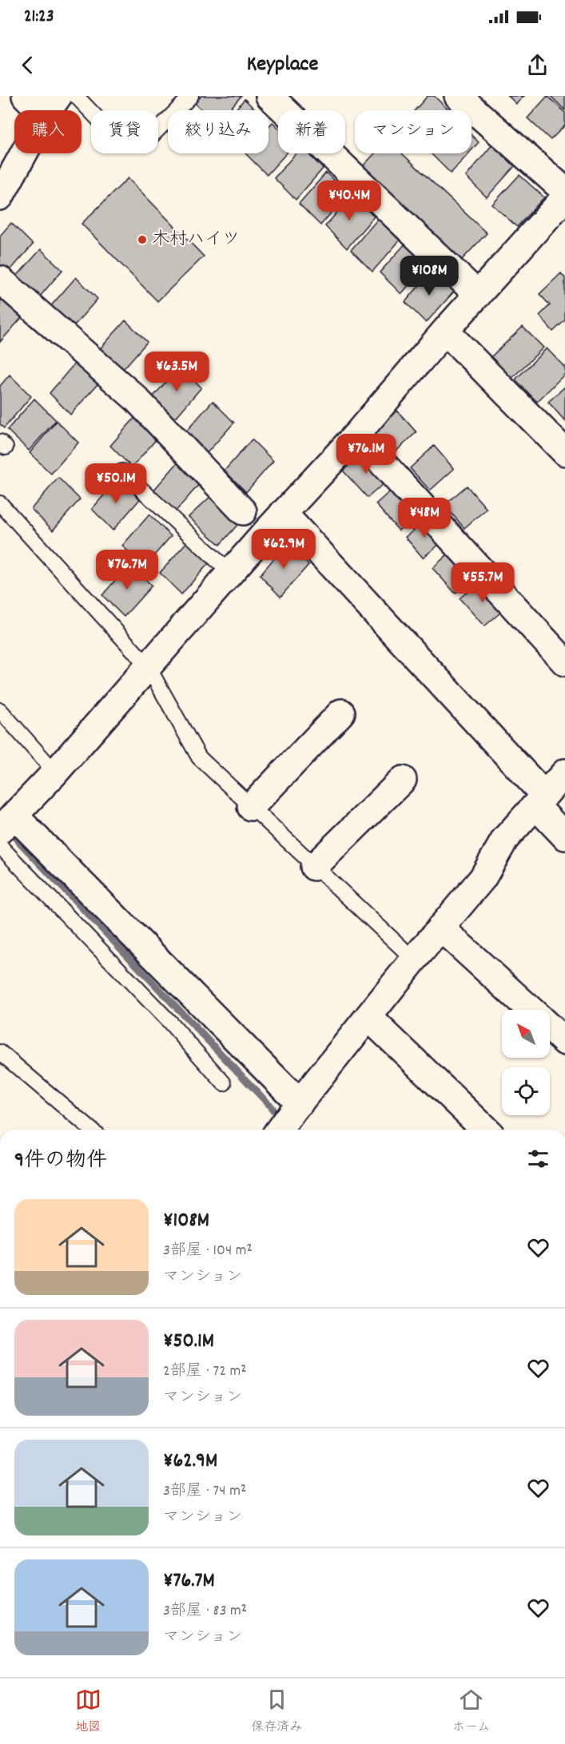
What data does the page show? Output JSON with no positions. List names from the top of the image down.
{
  "places": ["木村ハイツ"],
  "north": "top left",
  "page": {
    "status": "21:23",
    "header": "Keyplace",
    "chip": [
      "購入",
      "賃貸",
      "絞り込み",
      "新着",
      "マンション"
    ],
    "price": [
      "¥40.4M",
      "¥108M",
      "¥63.5M",
      "¥76.1M",
      "¥50.1M",
      "¥48M",
      "¥62.9M",
      "¥76.7M",
      "¥55.7M"
    ],
    "heading": "9件の物件",
    "list": [
      {
        "name": "¥108M",
        "note": "3部屋 · 104 m² · マンション"
      },
      {
        "name": "¥50.1M",
        "note": "2部屋 · 72 m² · マンション"
      },
      {
        "name": "¥62.9M",
        "note": "3部屋 · 74 m² · マンション"
      },
      {
        "name": "¥76.7M",
        "note": "3部屋 · 83 m² · マンション"
      }
    ],
    "tabs": ["地図", "保存済み", "ホーム"]
  }
}
